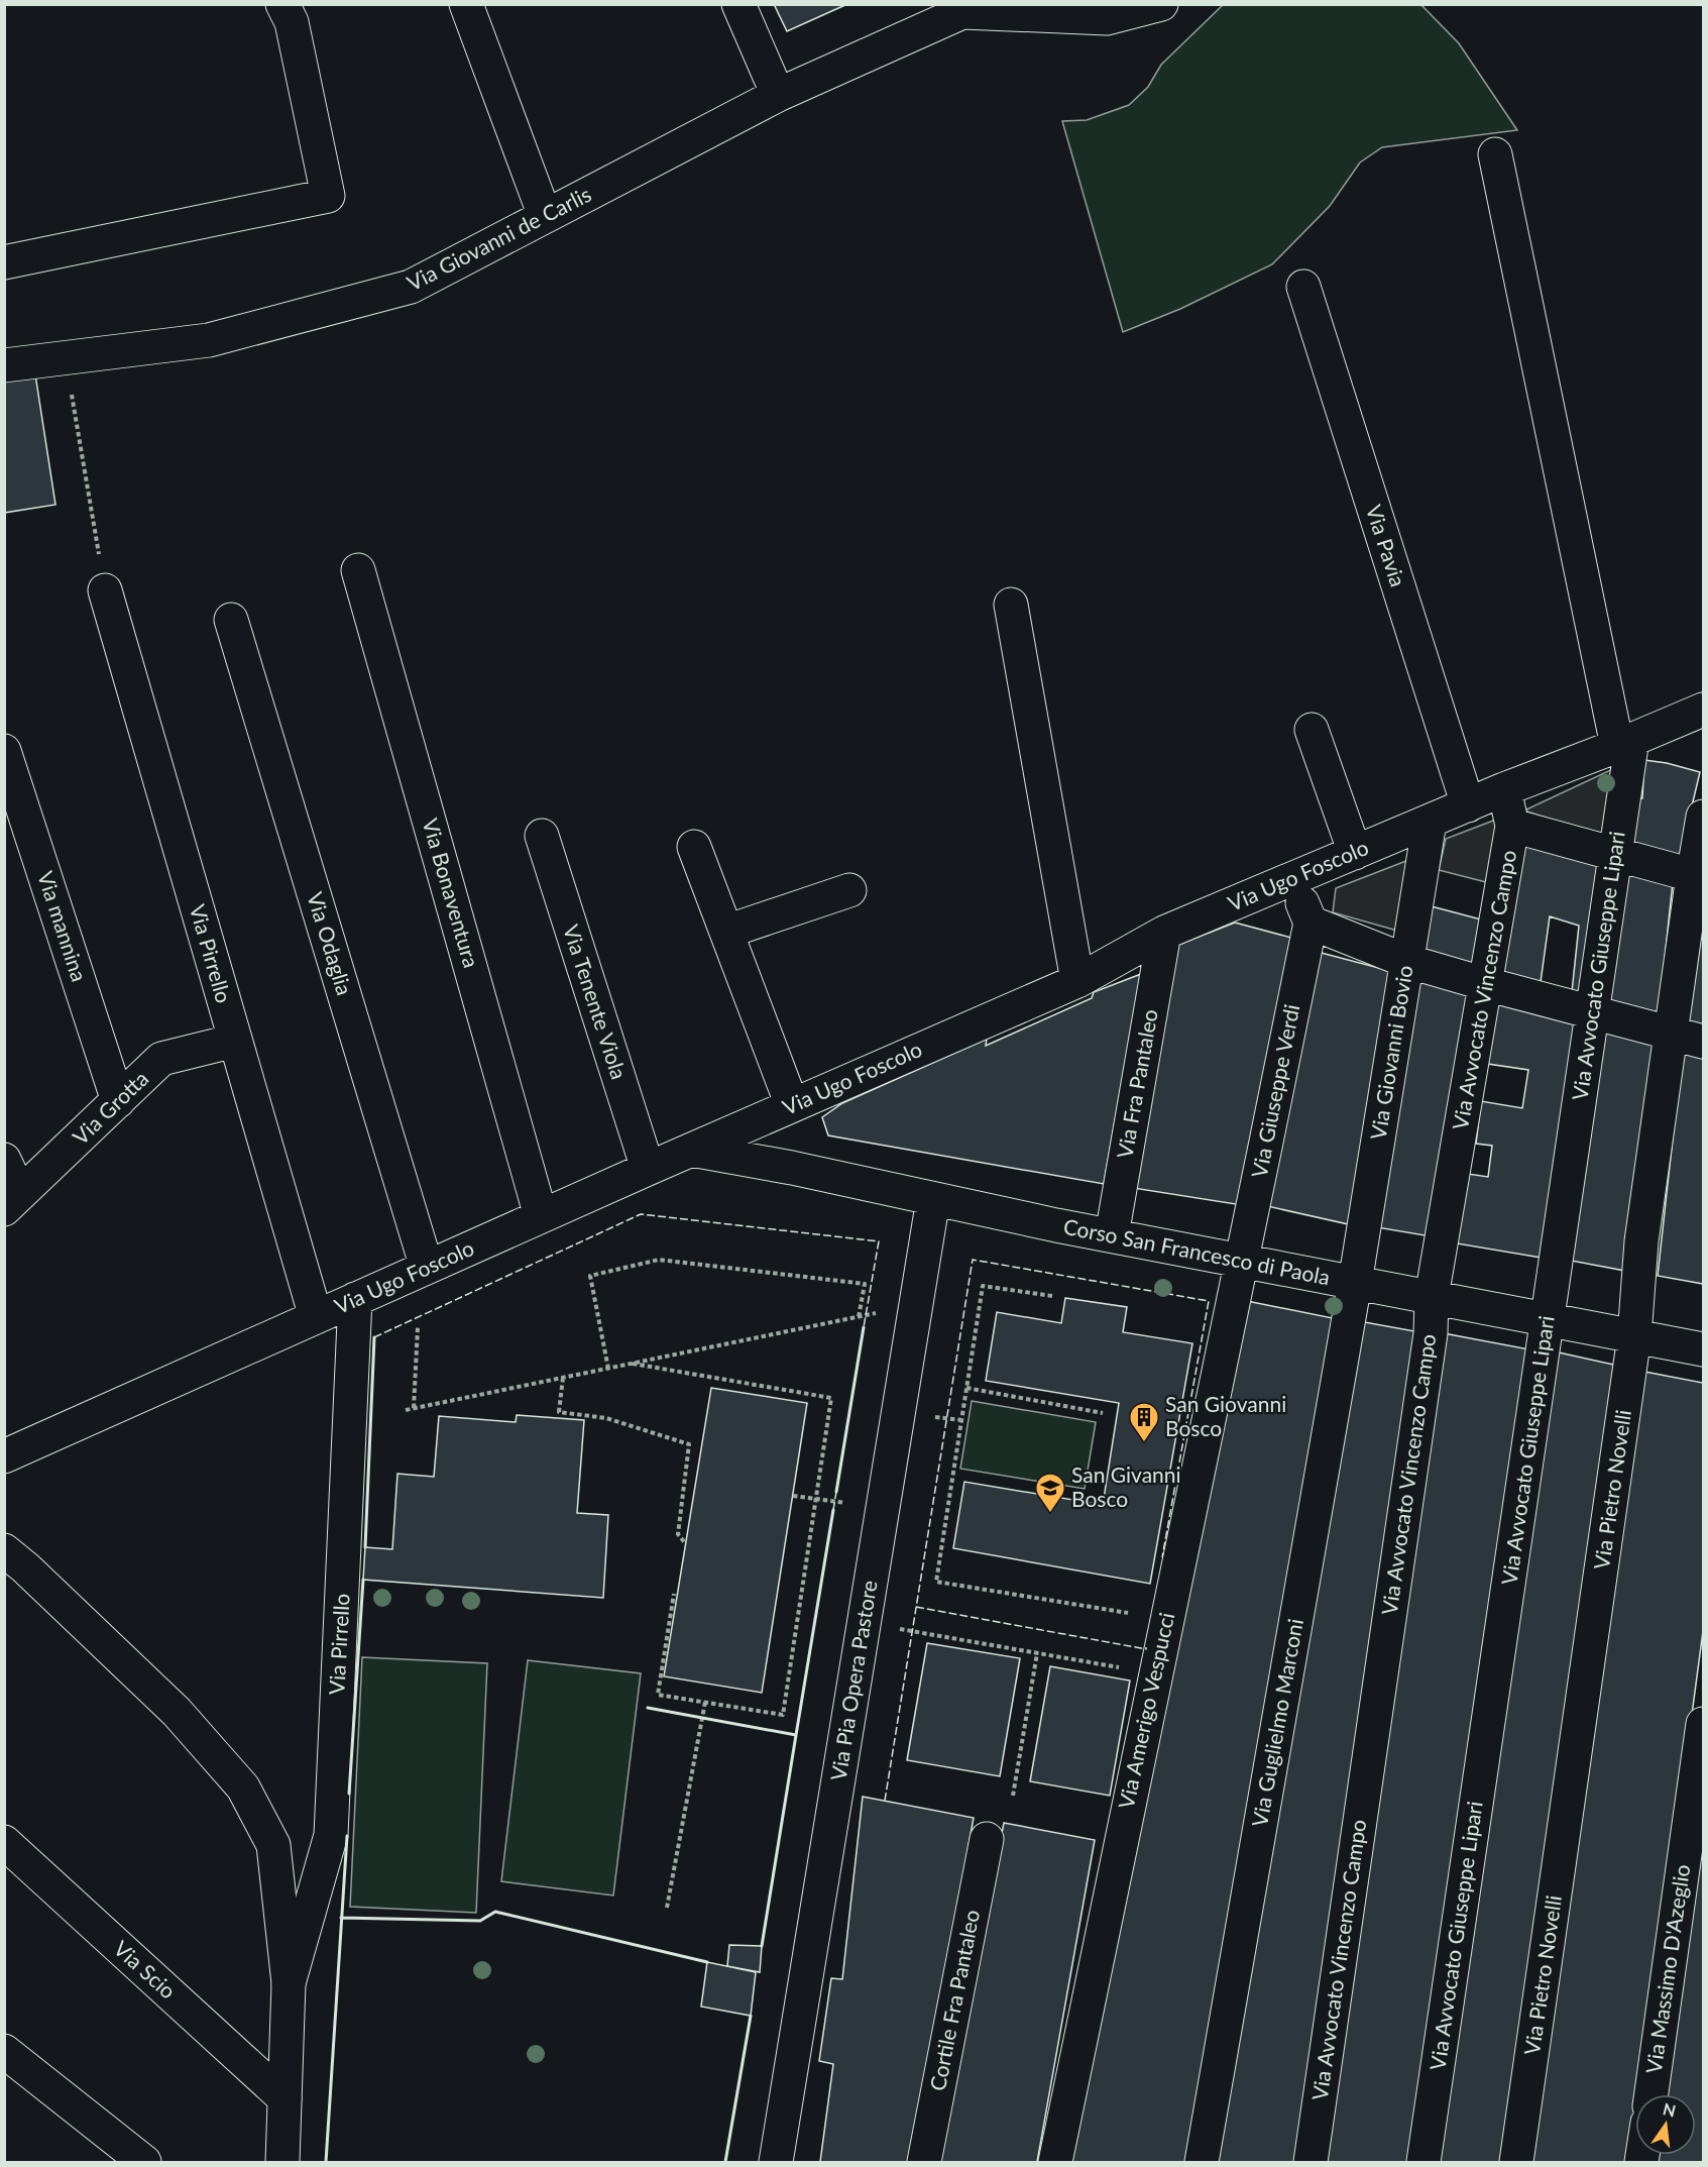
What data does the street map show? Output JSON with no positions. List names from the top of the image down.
{
  "streets": {
    "street": [
      "Via Giovanni de Carlis",
      "Via Pavia",
      "Via Ugo Foscolo",
      "Via Bonaventura",
      "Via mannina",
      "Via Odaglia",
      "Via Pirrello",
      "Via Avvocato Giuseppe Lipari",
      "Via Avvocato Vincenzo Campo",
      "Via Tenente Viola",
      "Via Giovanni Bovio",
      "Via Fra Pantaleo",
      "Via Giuseppe Verdi",
      "Via Grotta",
      "Corso San Francesco di Paola",
      "Via Pietro Novelli",
      "Via Pia Opera Pastore",
      "Via Amerigo Vespucci",
      "Via Guglielmo Marconi",
      "Via Massimo D'Azeglio",
      "Via Scio",
      "Cortile Fra Pantaleo"
    ]
  },
  "crossings": [
    ["Via Pavia", "Via Ugo Foscolo"],
    ["Via Ugo Foscolo", "Via Bonaventura"],
    ["Via Ugo Foscolo", "Via Odaglia"],
    ["Via Ugo Foscolo", "Via Pirrello"],
    ["Via Ugo Foscolo", "Via Avvocato Giuseppe Lipari"],
    ["Via Ugo Foscolo", "Via Avvocato Vincenzo Campo"],
    ["Via Ugo Foscolo", "Via Tenente Viola"],
    ["Via Ugo Foscolo", "Via Giovanni Bovio"],
    ["Via Ugo Foscolo", "Via Fra Pantaleo"],
    ["Via Ugo Foscolo", "Corso San Francesco di Paola"],
    ["Via mannina", "Via Grotta"],
    ["Via Pirrello", "Via Grotta"],
    ["Via Avvocato Giuseppe Lipari", "Corso San Francesco di Paola"],
    ["Via Avvocato Vincenzo Campo", "Corso San Francesco di Paola"],
    ["Via Giovanni Bovio", "Corso San Francesco di Paola"],
    ["Via Giovanni Bovio", "Via Guglielmo Marconi"],
    ["Via Fra Pantaleo", "Corso San Francesco di Paola"],
    ["Via Giuseppe Verdi", "Corso San Francesco di Paola"],
    ["Via Giuseppe Verdi", "Via Amerigo Vespucci"],
    ["Corso San Francesco di Paola", "Via Pietro Novelli"],
    ["Corso San Francesco di Paola", "Via Pia Opera Pastore"],
    ["Corso San Francesco di Paola", "Via Amerigo Vespucci"],
    ["Corso San Francesco di Paola", "Via Guglielmo Marconi"]
  ],
  "places": {
    "building": ["San Giovanni Bosco"],
    "school or university": ["San Givanni Bosco"]
  },
  "north": "top"
}
